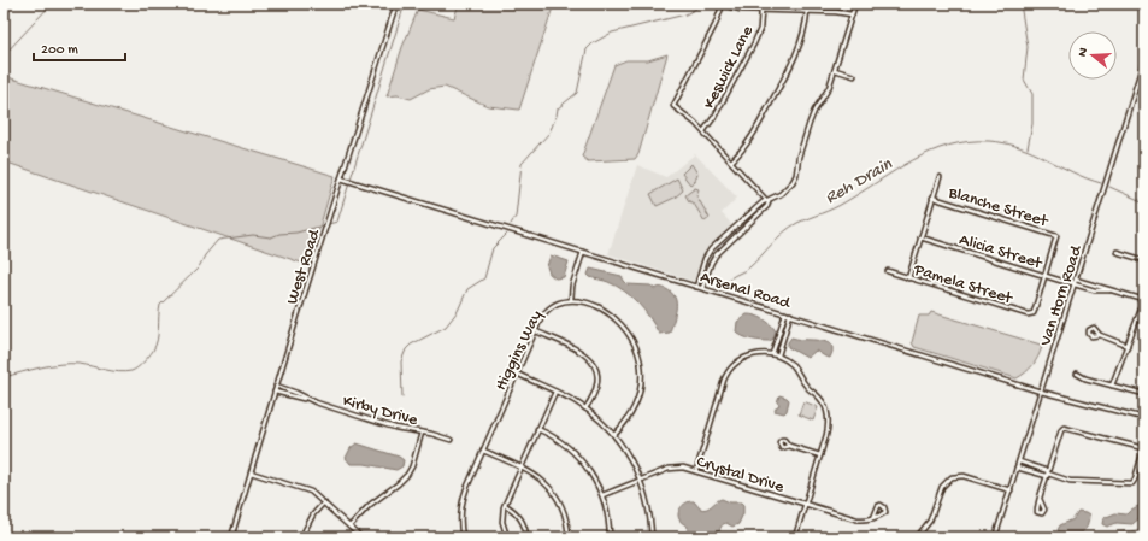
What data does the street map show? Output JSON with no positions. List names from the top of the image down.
{
  "streets": {
    "street": [
      "Keswick Lane",
      "Blanche Street",
      "Alicia Street",
      "West Road",
      "Pamela Street",
      "Arsenal Road",
      "Van Horn Road",
      "Higgins Way",
      "Kirby Drive",
      "Crystal Drive"
    ]
  },
  "crossings": [
    ["Blanche Street", "Alicia Street"],
    ["Blanche Street", "Pamela Street"],
    ["Alicia Street", "Pamela Street"],
    ["Alicia Street", "Van Horn Road"],
    ["West Road", "Arsenal Road"],
    ["West Road", "Kirby Drive"],
    ["Arsenal Road", "Van Horn Road"]
  ],
  "water": ["Reh Drain"],
  "scale_bar": "200 m",
  "north": "left"
}
